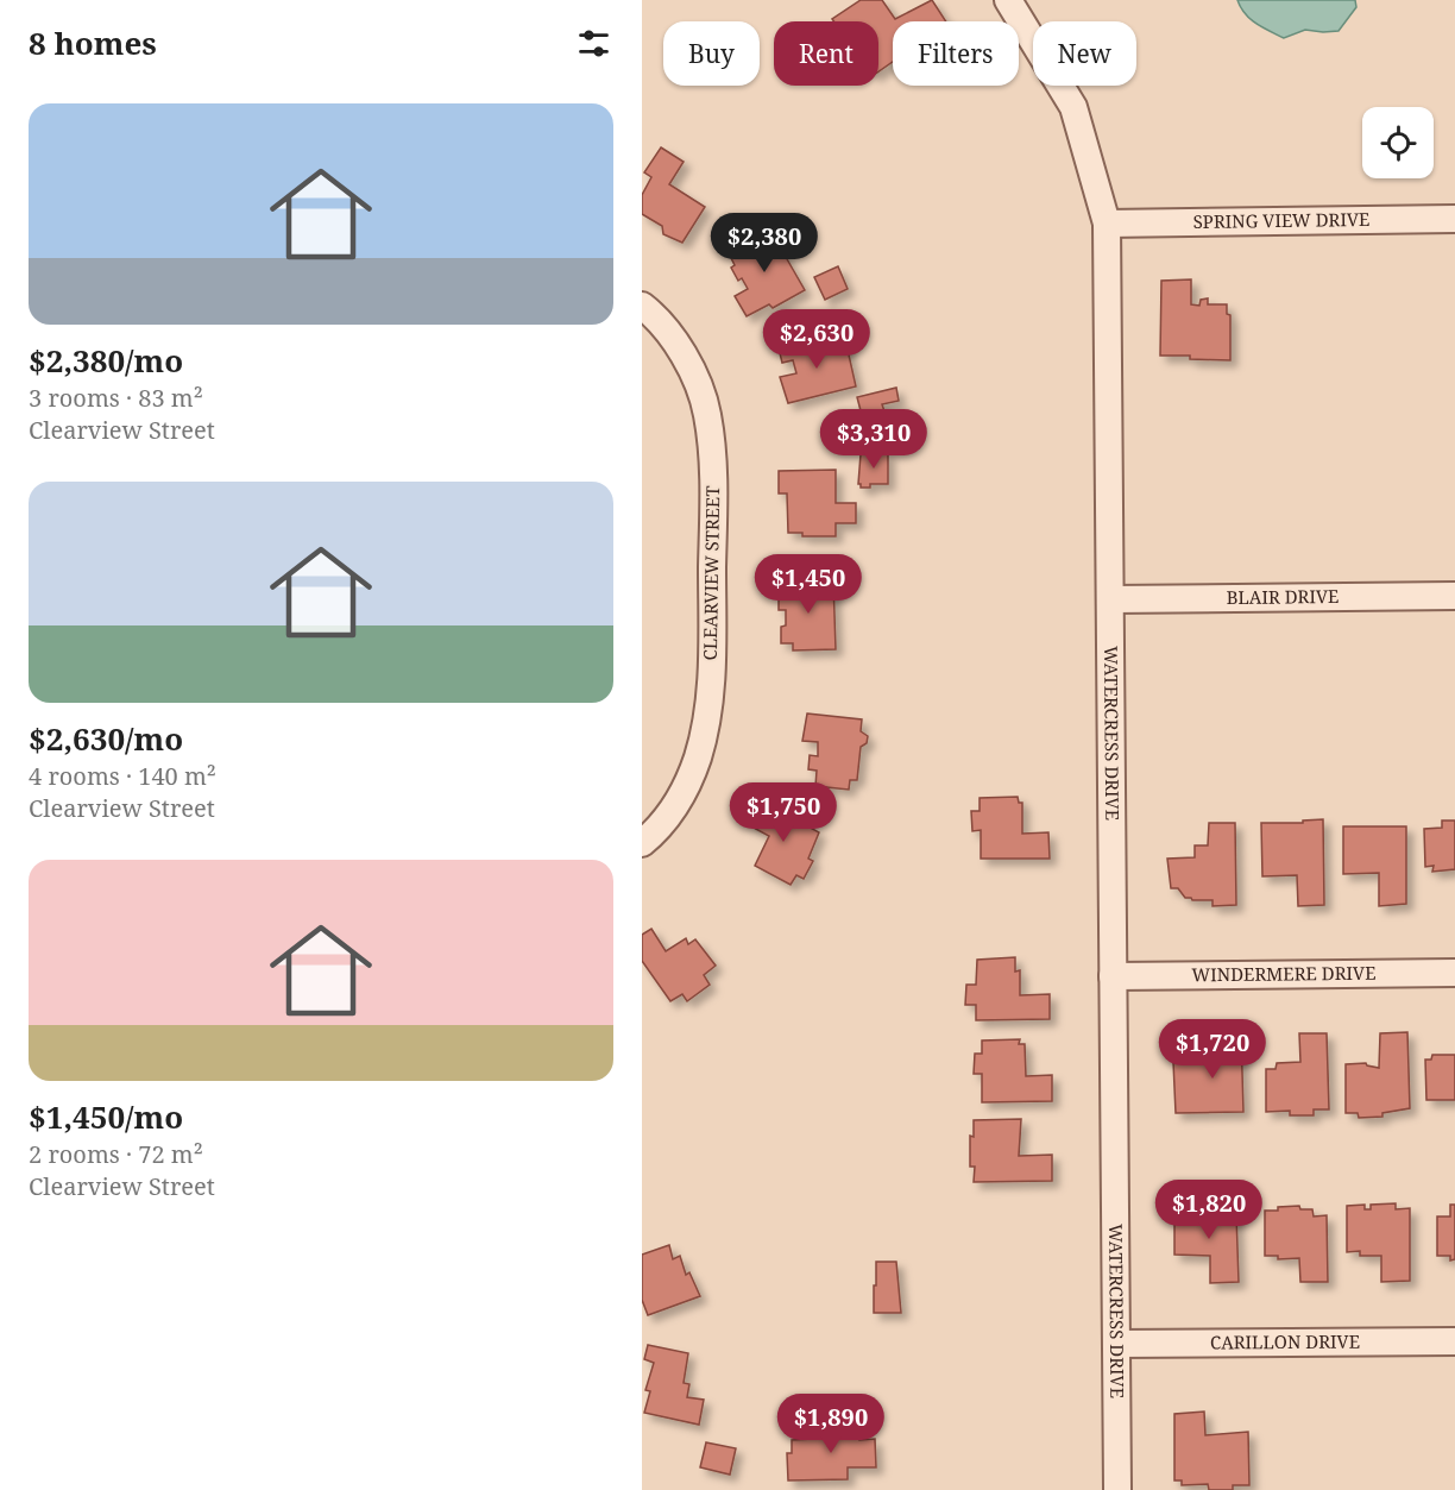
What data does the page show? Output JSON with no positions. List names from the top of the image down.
{
  "streets": {
    "street": [
      "SPRING VIEW DRIVE",
      "CLEARVIEW STREET",
      "BLAIR DRIVE",
      "WATERCRESS DRIVE",
      "WINDERMERE DRIVE",
      "CARILLON DRIVE"
    ]
  },
  "crossings": [
    ["SPRING VIEW DRIVE", "WATERCRESS DRIVE"],
    ["BLAIR DRIVE", "WATERCRESS DRIVE"],
    ["WATERCRESS DRIVE", "WINDERMERE DRIVE"],
    ["WATERCRESS DRIVE", "CARILLON DRIVE"]
  ],
  "page": {
    "heading": "8 homes",
    "chip": [
      "Buy",
      "Rent",
      "Filters",
      "New"
    ],
    "list": [
      {
        "name": "$2,380/mo",
        "note": "3 rooms · 83 m² · Clearview Street"
      },
      {
        "name": "$2,630/mo",
        "note": "4 rooms · 140 m² · Clearview Street"
      },
      {
        "name": "$1,450/mo",
        "note": "2 rooms · 72 m² · Clearview Street"
      }
    ],
    "price": [
      "$2,380",
      "$2,630",
      "$3,310",
      "$1,450",
      "$1,750",
      "$1,720",
      "$1,820",
      "$1,890"
    ]
  }
}
